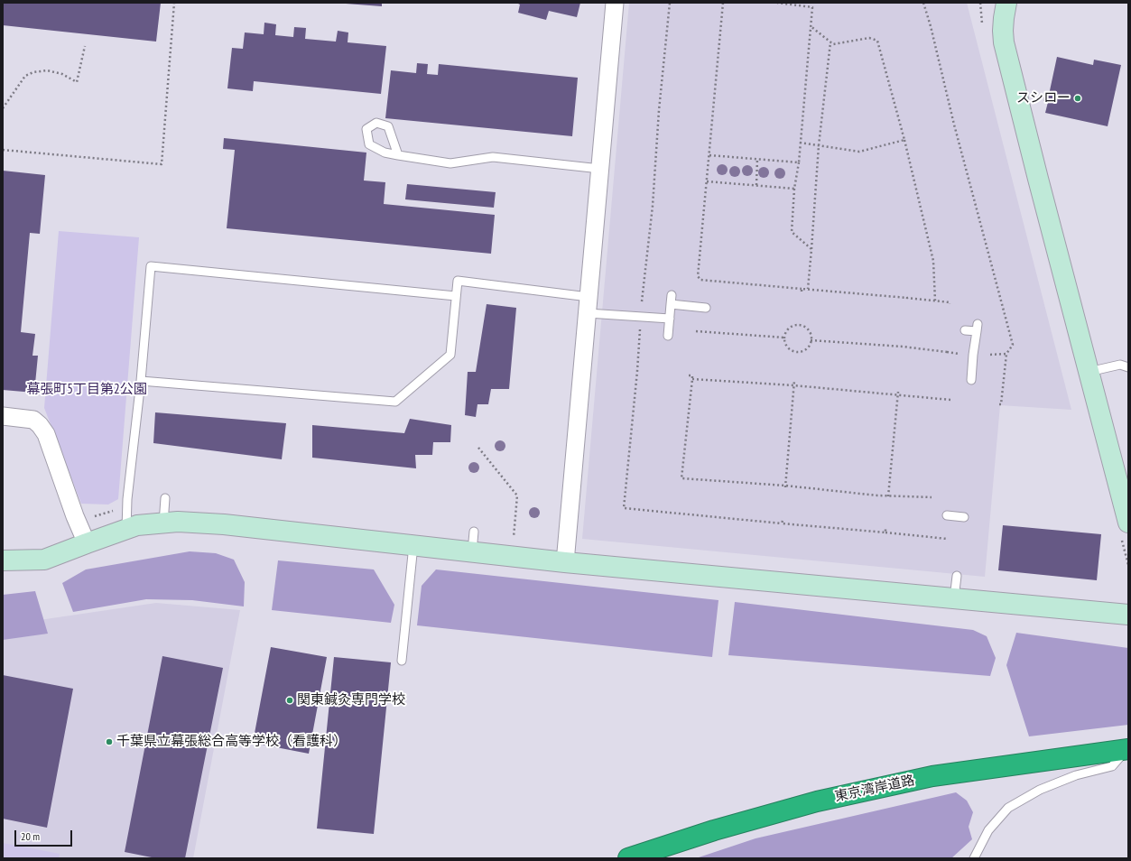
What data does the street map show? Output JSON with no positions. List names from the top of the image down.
{
  "streets": {
    "highway": ["東京湾岸道路"]
  },
  "parks": ["幕張町5丁目第2公園"],
  "places": ["スシロー", "関東鍼灸専門学校", "千葉県立幕張総合高等学校（看護科）"],
  "scale_bar": "20 m"
}
